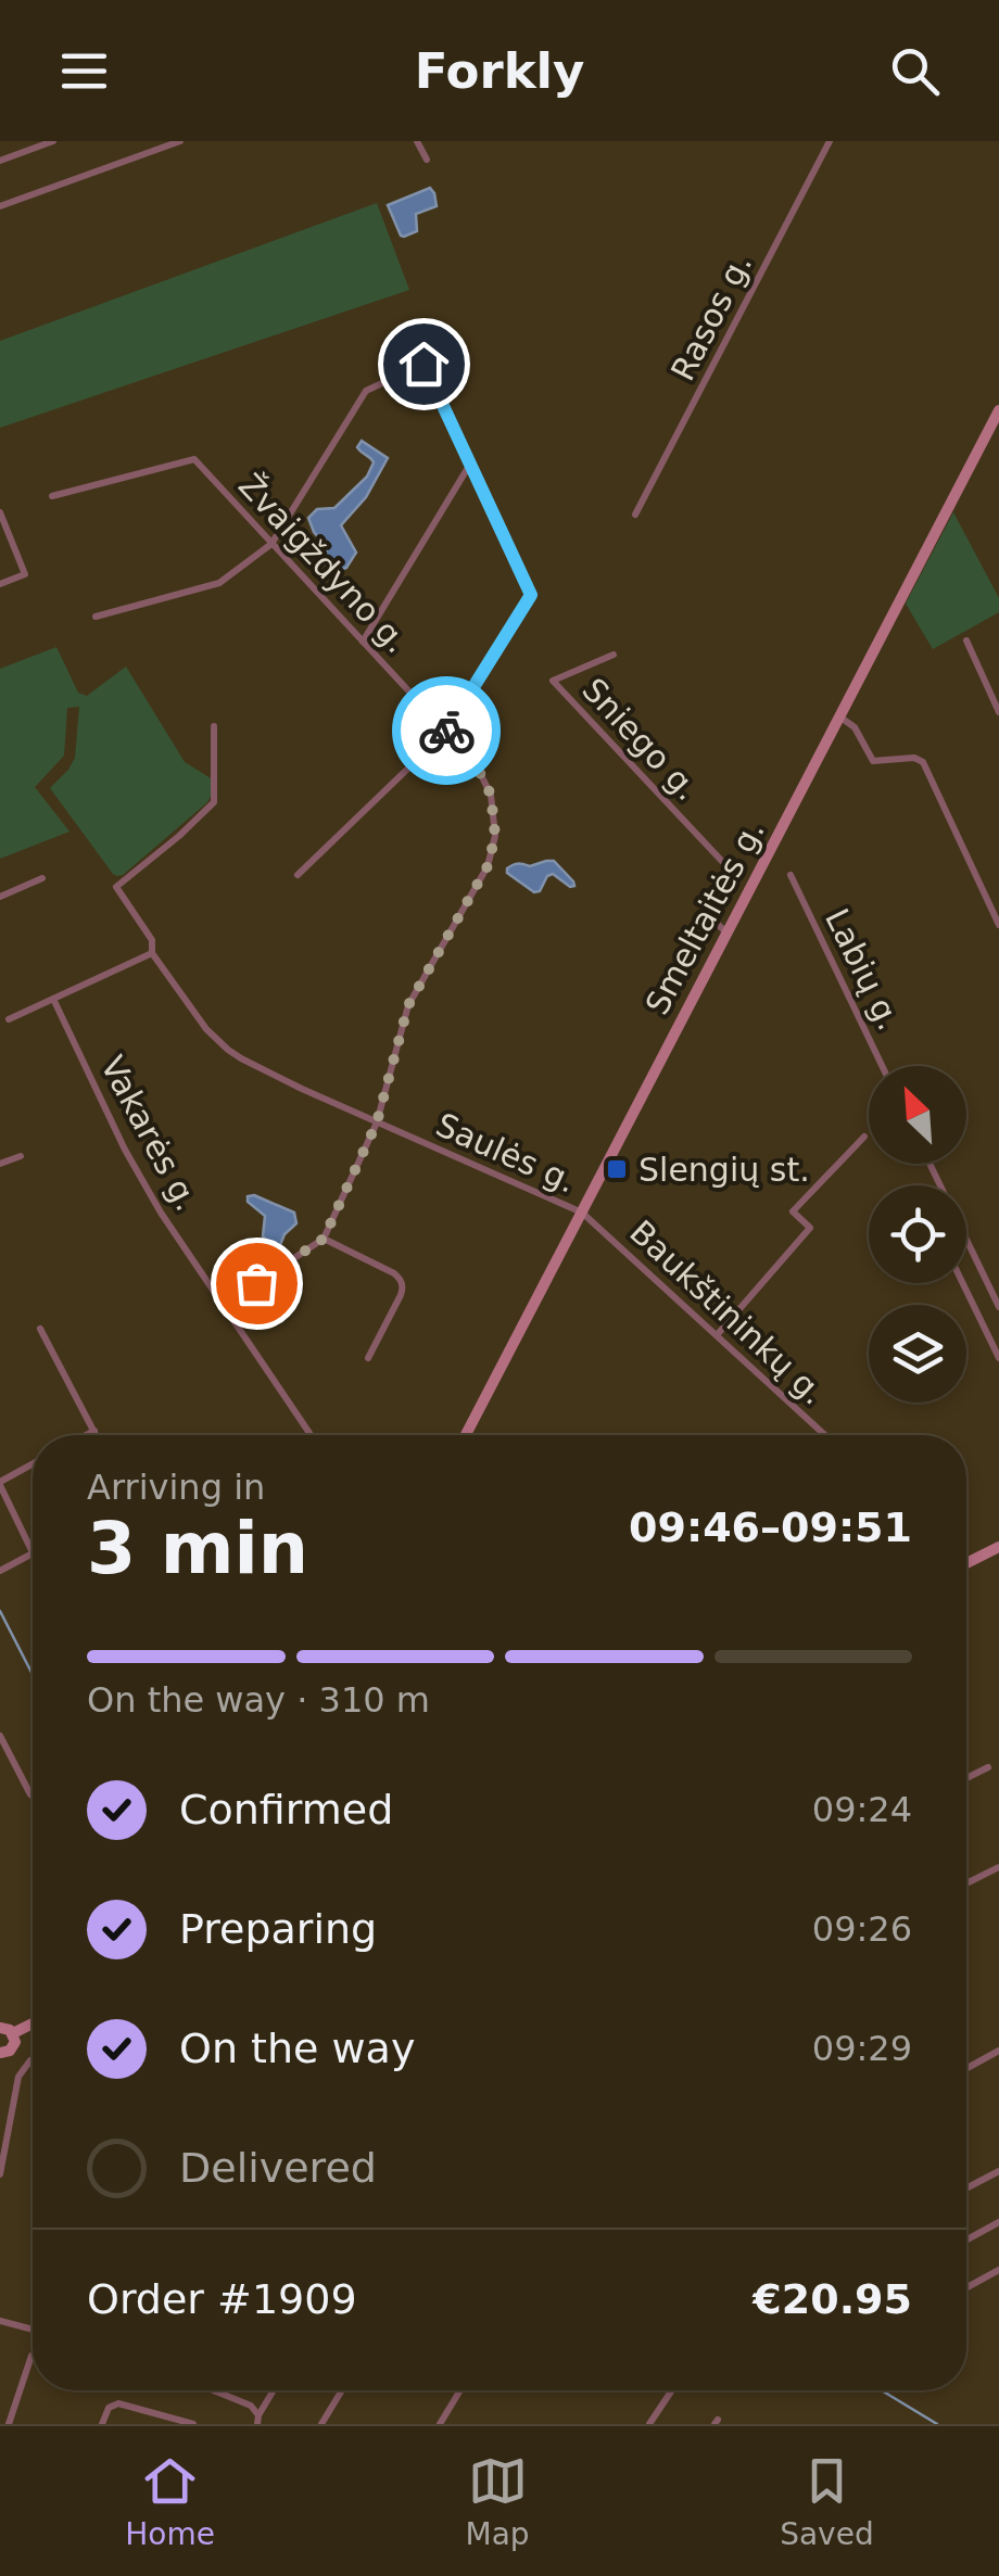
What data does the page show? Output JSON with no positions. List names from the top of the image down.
{
  "streets": {
    "main road": ["Smeltaitės g."],
    "street": [
      "Rasos g.",
      "Žvaigždyno g.",
      "Sniego g.",
      "Labių g.",
      "Vakarės g.",
      "Saulės g.",
      "Baukštininkų g."
    ]
  },
  "crossings": [
    ["Žvaigždyno g.", "Saulės g."],
    ["Sniego g.", "Smeltaitės g."],
    ["Smeltaitės g.", "Saulės g."],
    ["Smeltaitės g.", "Baukštininkų g."],
    ["Saulės g.", "Baukštininkų g."]
  ],
  "places": {
    "transit": ["Slengių st."]
  },
  "north": "top left",
  "page": {
    "header": "Forkly",
    "heading": ["3 min", "Arriving in", "09:46–09:51"],
    "panel": ["Order #1909", "€20.95"],
    "bar": "On the way · 310 m",
    "list": [
      ["Confirmed", "09:24"],
      ["Preparing", "09:26"],
      ["On the way", "09:29"],
      "Delivered"
    ],
    "tabs": ["Home", "Map", "Saved"]
  }
}
